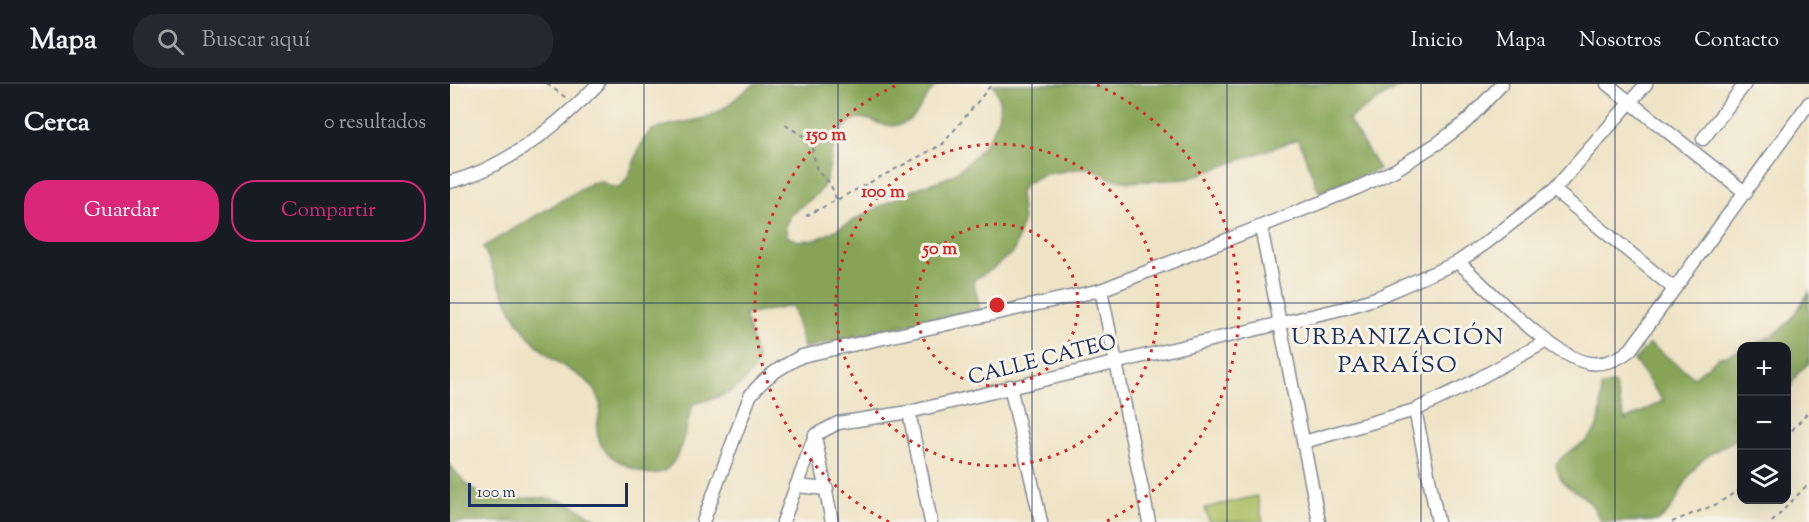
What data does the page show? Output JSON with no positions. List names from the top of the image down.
{
  "streets": {
    "street": ["CALLE CATEO"]
  },
  "districts": ["URBANIZACIÓN PARAÍSO"],
  "scale_bar": "100 m",
  "page": {
    "header": "Mapa",
    "search": "Buscar aquí",
    "nav": [
      "Inicio",
      "Mapa",
      "Nosotros",
      "Contacto"
    ],
    "heading": ["Cerca", "0 resultados"],
    "buttons": ["Guardar", "Compartir"],
    "map_buttons": ["+", "−"],
    "scale": "100 m"
  },
  "rings": ["150 m", "100 m", "50 m"]
}
